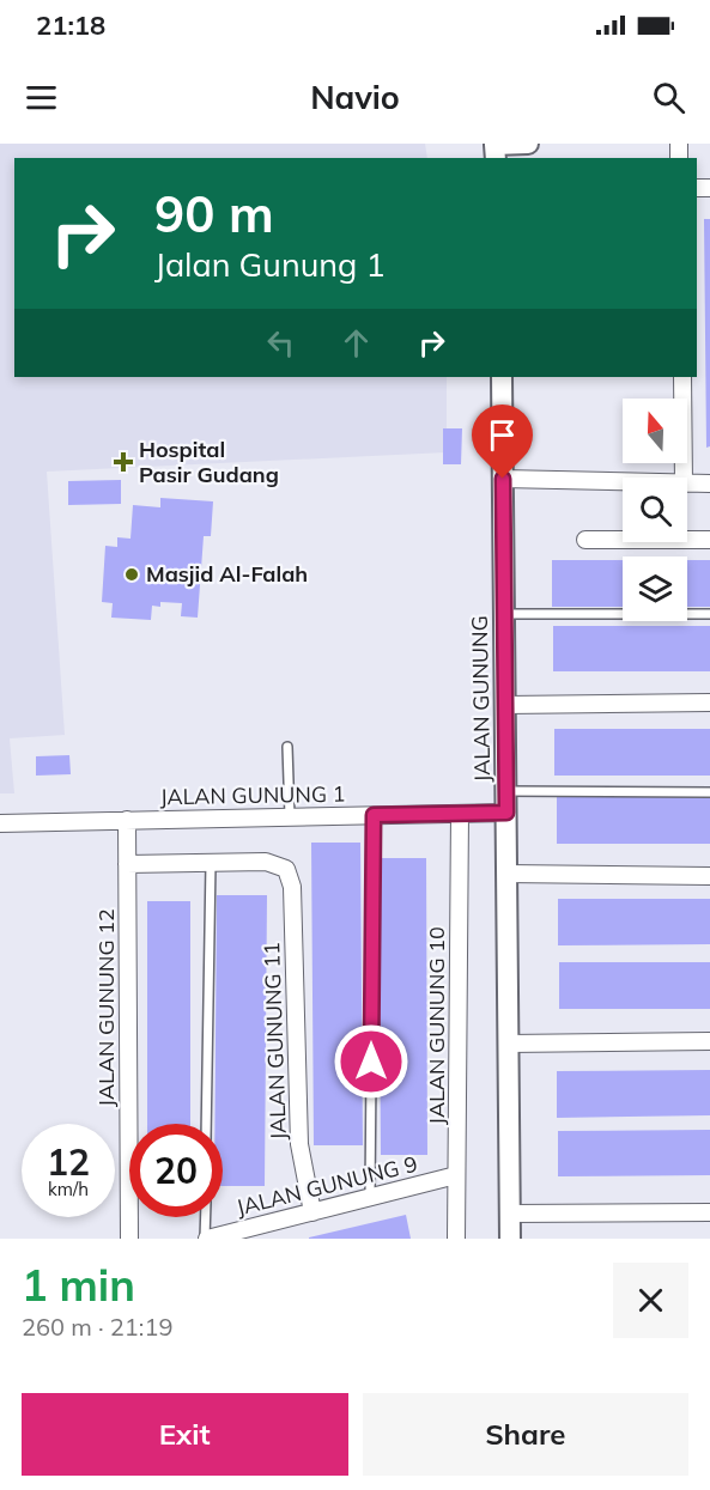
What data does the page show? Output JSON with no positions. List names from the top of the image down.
{
  "streets": {
    "street": [
      "JALAN GUNUNG",
      "JALAN GUNUNG 1",
      "JALAN GUNUNG 12",
      "JALAN GUNUNG 10",
      "JALAN GUNUNG 11",
      "JALAN GUNUNG 9"
    ]
  },
  "crossings": [
    ["JALAN GUNUNG", "JALAN GUNUNG 1"],
    ["JALAN GUNUNG 1", "JALAN GUNUNG 12"],
    ["JALAN GUNUNG 1", "JALAN GUNUNG 10"],
    ["JALAN GUNUNG 10", "JALAN GUNUNG 9"],
    ["JALAN GUNUNG 11", "JALAN GUNUNG 9"]
  ],
  "places": {
    "health": ["Hospital Pasir Gudang"],
    "other": ["Masjid Al-Falah"]
  },
  "north": "top",
  "page": {
    "status": "21:18",
    "header": "Navio",
    "turn": ["90 m", "Jalan Gunung 1"],
    "speed": "12 km/h",
    "limit": "20",
    "heading": ["1 min", "260 m · 21:19"],
    "buttons": ["Exit", "Share"]
  }
}
